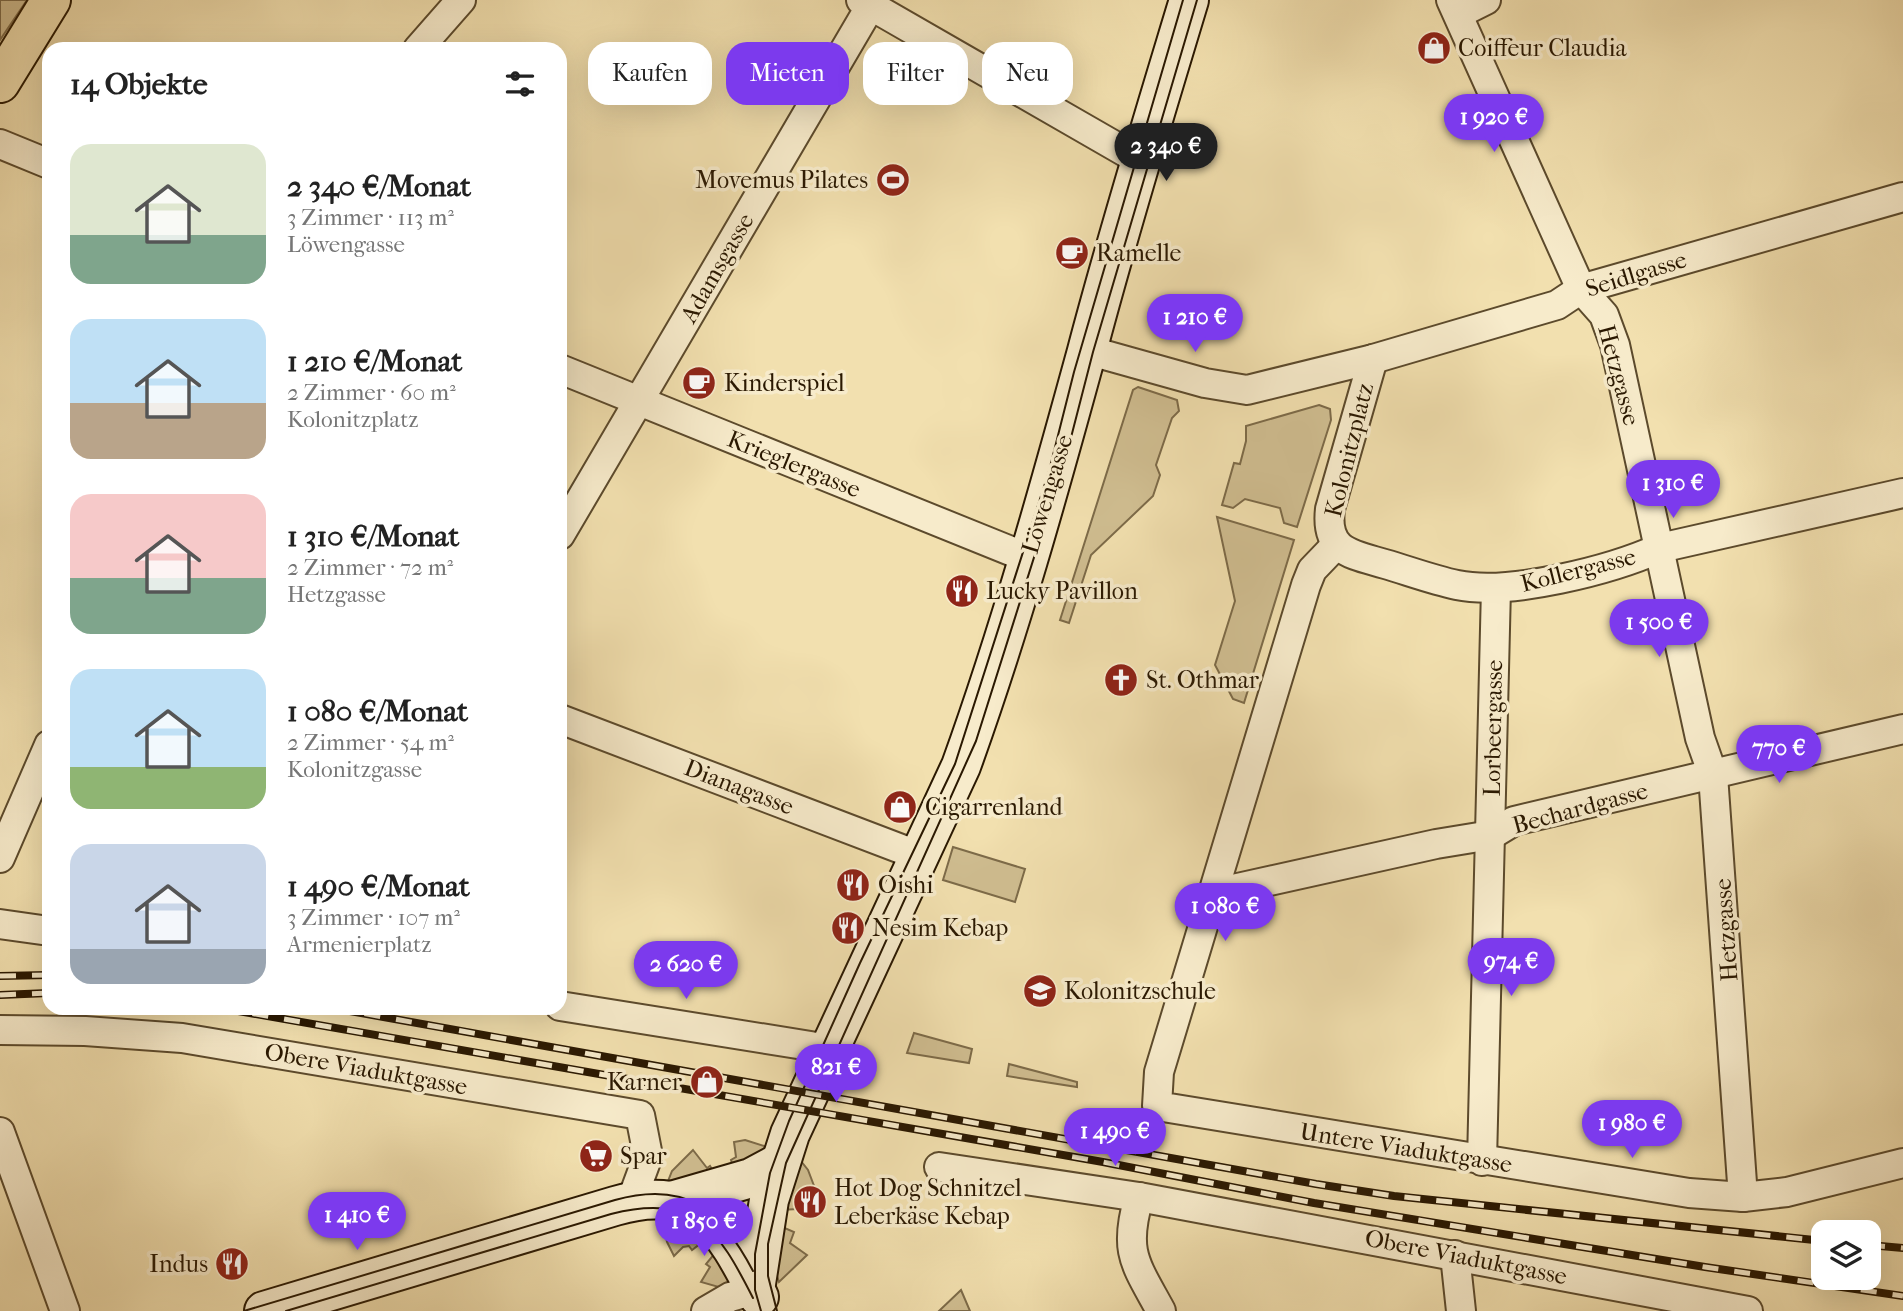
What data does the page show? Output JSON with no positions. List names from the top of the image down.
{
  "streets": {
    "street": [
      "Adamsgasse",
      "Seidlgasse",
      "Hetzgasse",
      "Kolonitzplatz",
      "Krieglergasse",
      "Löwengasse",
      "Kollergasse",
      "Lorbeergasse",
      "Dianagasse",
      "Bechardgasse",
      "Obere Viaduktgasse",
      "Untere Viaduktgasse"
    ]
  },
  "crossings": [
    ["Adamsgasse", "Krieglergasse"],
    ["Seidlgasse", "Hetzgasse"],
    ["Seidlgasse", "Kolonitzplatz"],
    ["Hetzgasse", "Kollergasse"],
    ["Hetzgasse", "Bechardgasse"],
    ["Hetzgasse", "Untere Viaduktgasse"],
    ["Kolonitzplatz", "Löwengasse"],
    ["Kolonitzplatz", "Kollergasse"],
    ["Kolonitzplatz", "Bechardgasse"],
    ["Kolonitzplatz", "Untere Viaduktgasse"],
    ["Krieglergasse", "Löwengasse"],
    ["Löwengasse", "Dianagasse"],
    ["Kollergasse", "Lorbeergasse"],
    ["Lorbeergasse", "Bechardgasse"],
    ["Lorbeergasse", "Untere Viaduktgasse"]
  ],
  "places": {
    "shop": ["Coiffeur Claudia", "Cigarrenland", "Karner"],
    "sports": ["Movemus Pilates"],
    "cafe": ["Ramelle", "Kinderspiel"],
    "restaurant": [
      "Lucky Pavillon",
      "Oishi",
      "Nesim Kebap",
      "Hot Dog Schnitzel Leberkäse Kebap",
      "Indus"
    ],
    "church": ["St. Othmar"],
    "school or university": ["Kolonitzschule"],
    "supermarket": ["Spar"]
  },
  "page": {
    "chip": [
      "Kaufen",
      "Mieten",
      "Filter",
      "Neu"
    ],
    "heading": "14 Objekte",
    "price": [
      "1 920 €",
      "2 340 €",
      "1 210 €",
      "1 310 €",
      "1 500 €",
      "770 €",
      "1 080 €",
      "974 €",
      "2 620 €",
      "821 €",
      "1 980 €",
      "1 490 €",
      "1 410 €",
      "1 850 €"
    ],
    "list": [
      {
        "name": "2 340 €/Monat",
        "note": "3 Zimmer · 113 m² · Löwengasse"
      },
      {
        "name": "1 210 €/Monat",
        "note": "2 Zimmer · 60 m² · Kolonitzplatz"
      },
      {
        "name": "1 310 €/Monat",
        "note": "2 Zimmer · 72 m² · Hetzgasse"
      },
      {
        "name": "1 080 €/Monat",
        "note": "2 Zimmer · 54 m² · Kolonitzgasse"
      },
      {
        "name": "1 490 €/Monat",
        "note": "3 Zimmer · 107 m² · Armenierplatz"
      }
    ]
  }
}
